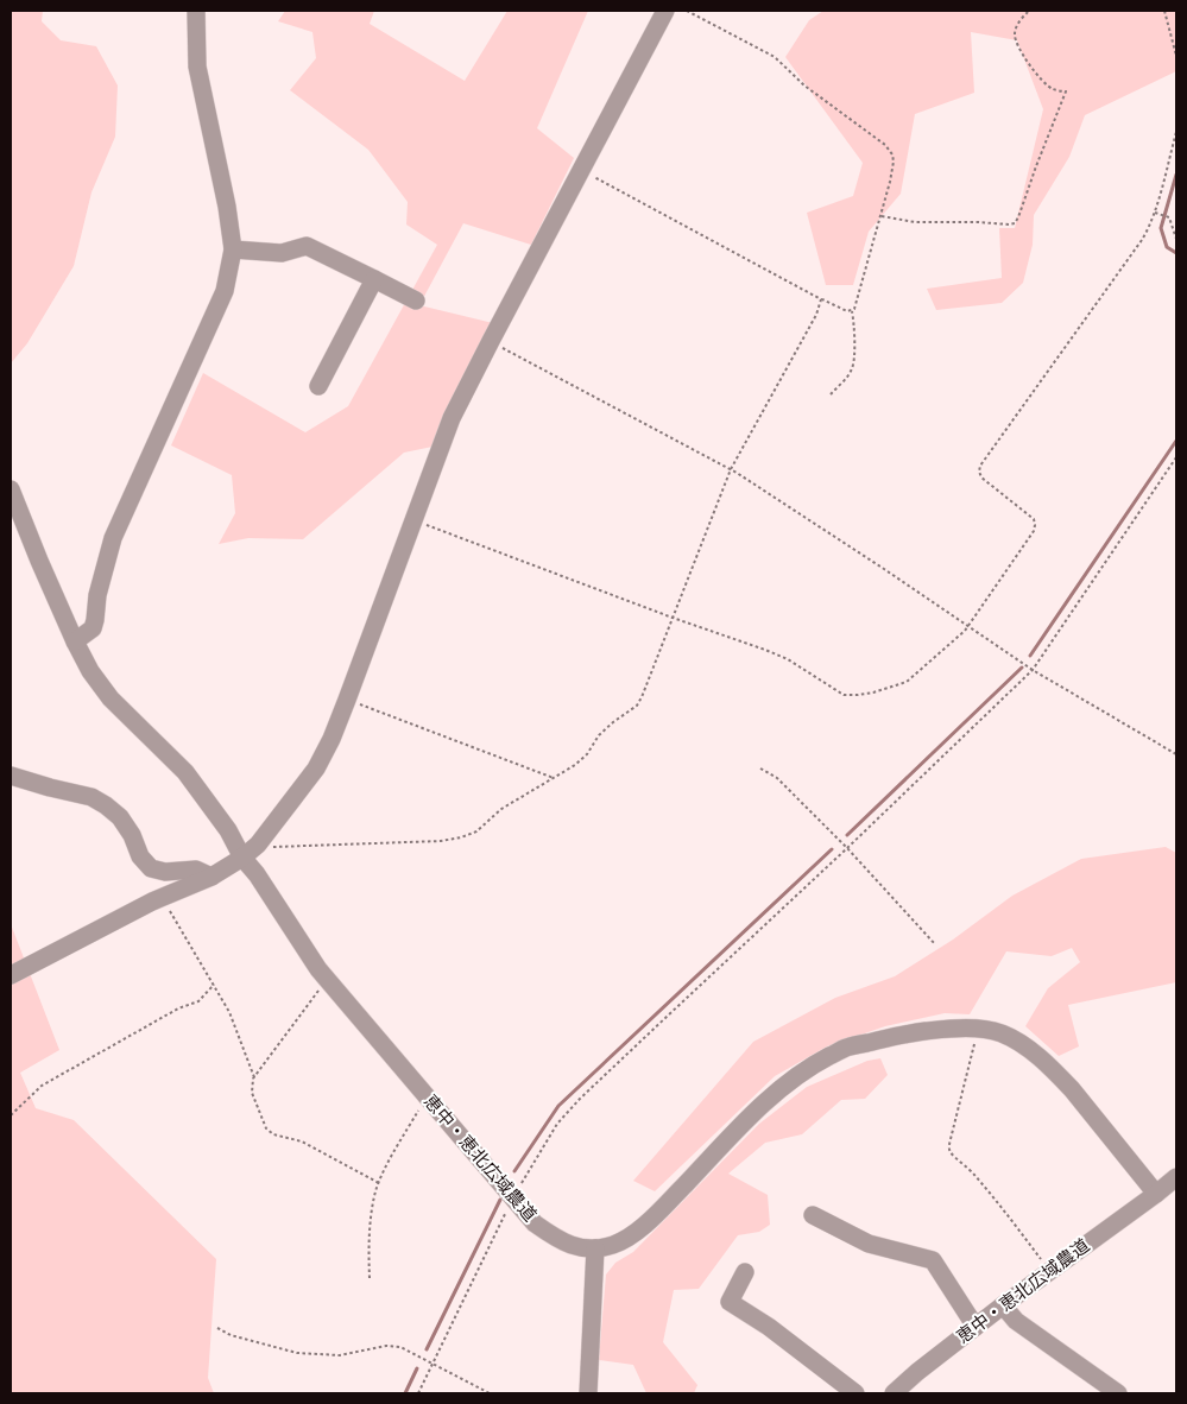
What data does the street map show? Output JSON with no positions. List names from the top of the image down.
{
  "streets": {
    "street": ["恵中・恵北広域農道"]
  }
}
